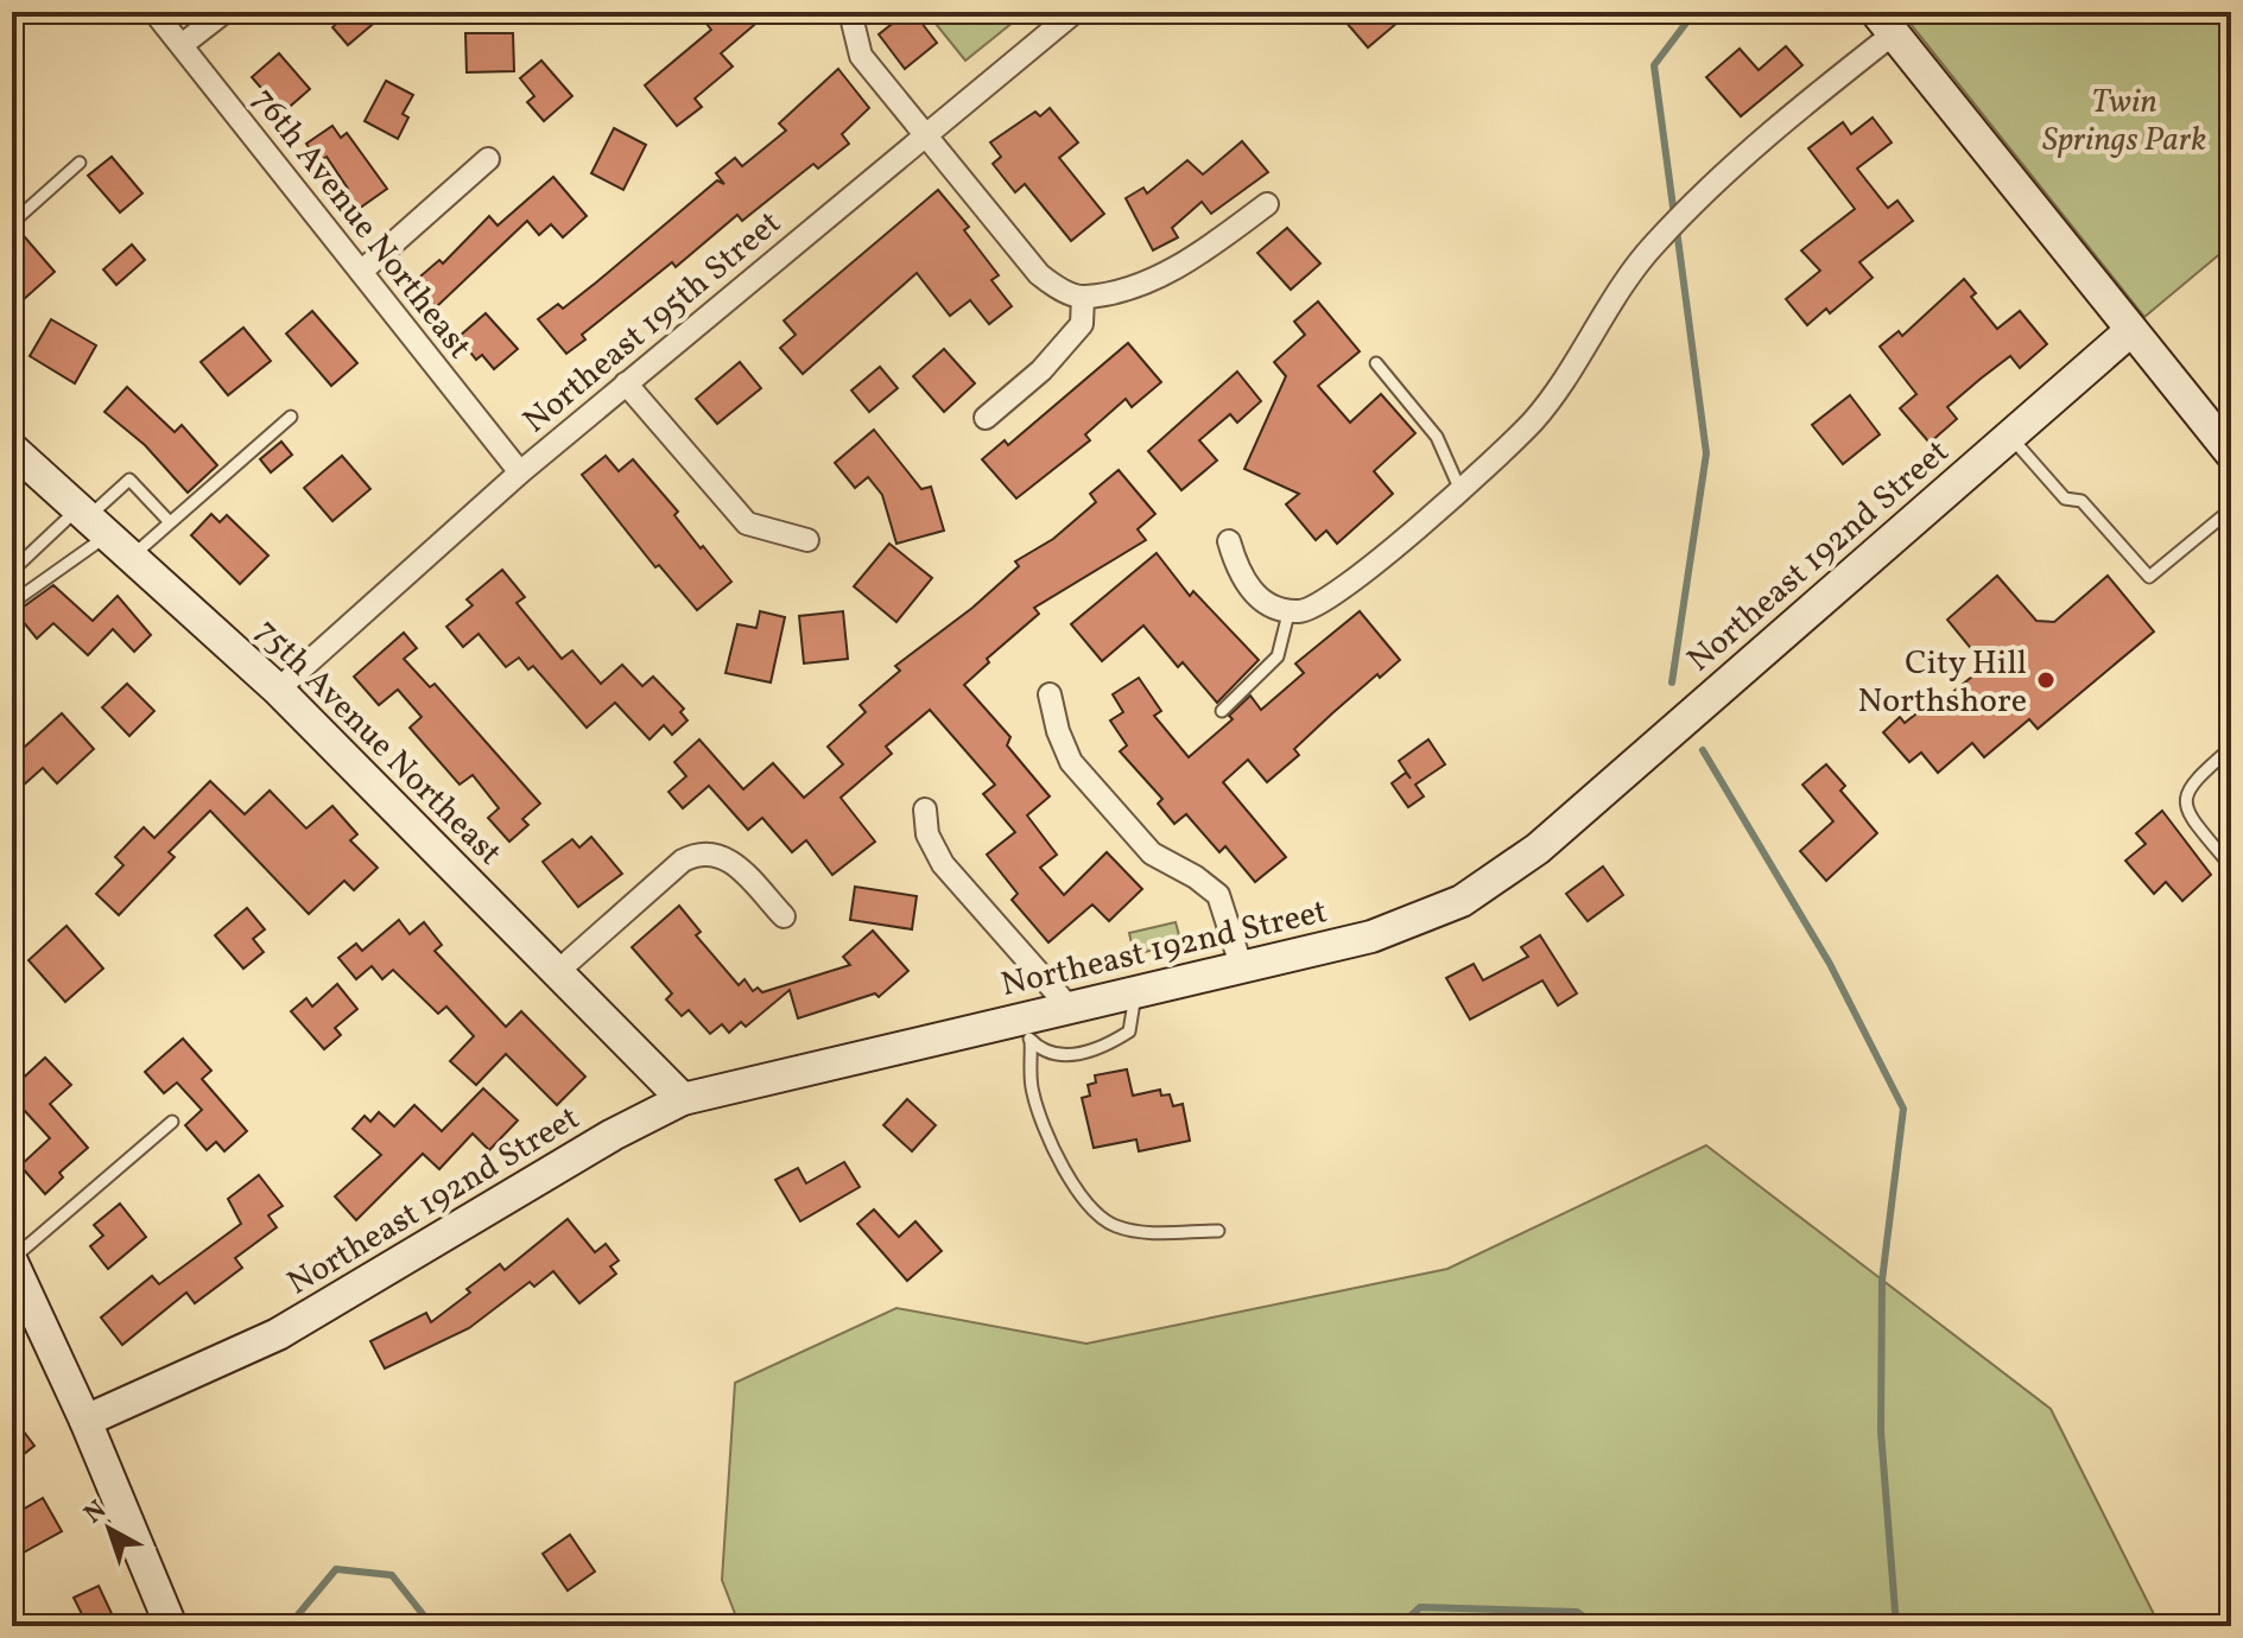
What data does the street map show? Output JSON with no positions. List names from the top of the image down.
{
  "streets": {
    "street": [
      "76th Avenue Northeast",
      "Northeast 195th Street",
      "Northeast 192nd Street",
      "75th Avenue Northeast"
    ]
  },
  "crossings": [
    ["76th Avenue Northeast", "Northeast 195th Street"],
    ["Northeast 195th Street", "75th Avenue Northeast"],
    ["Northeast 192nd Street", "75th Avenue Northeast"]
  ],
  "parks": ["Twin Springs Park"],
  "places": ["City Hill Northshore"],
  "north": "top left"
}
